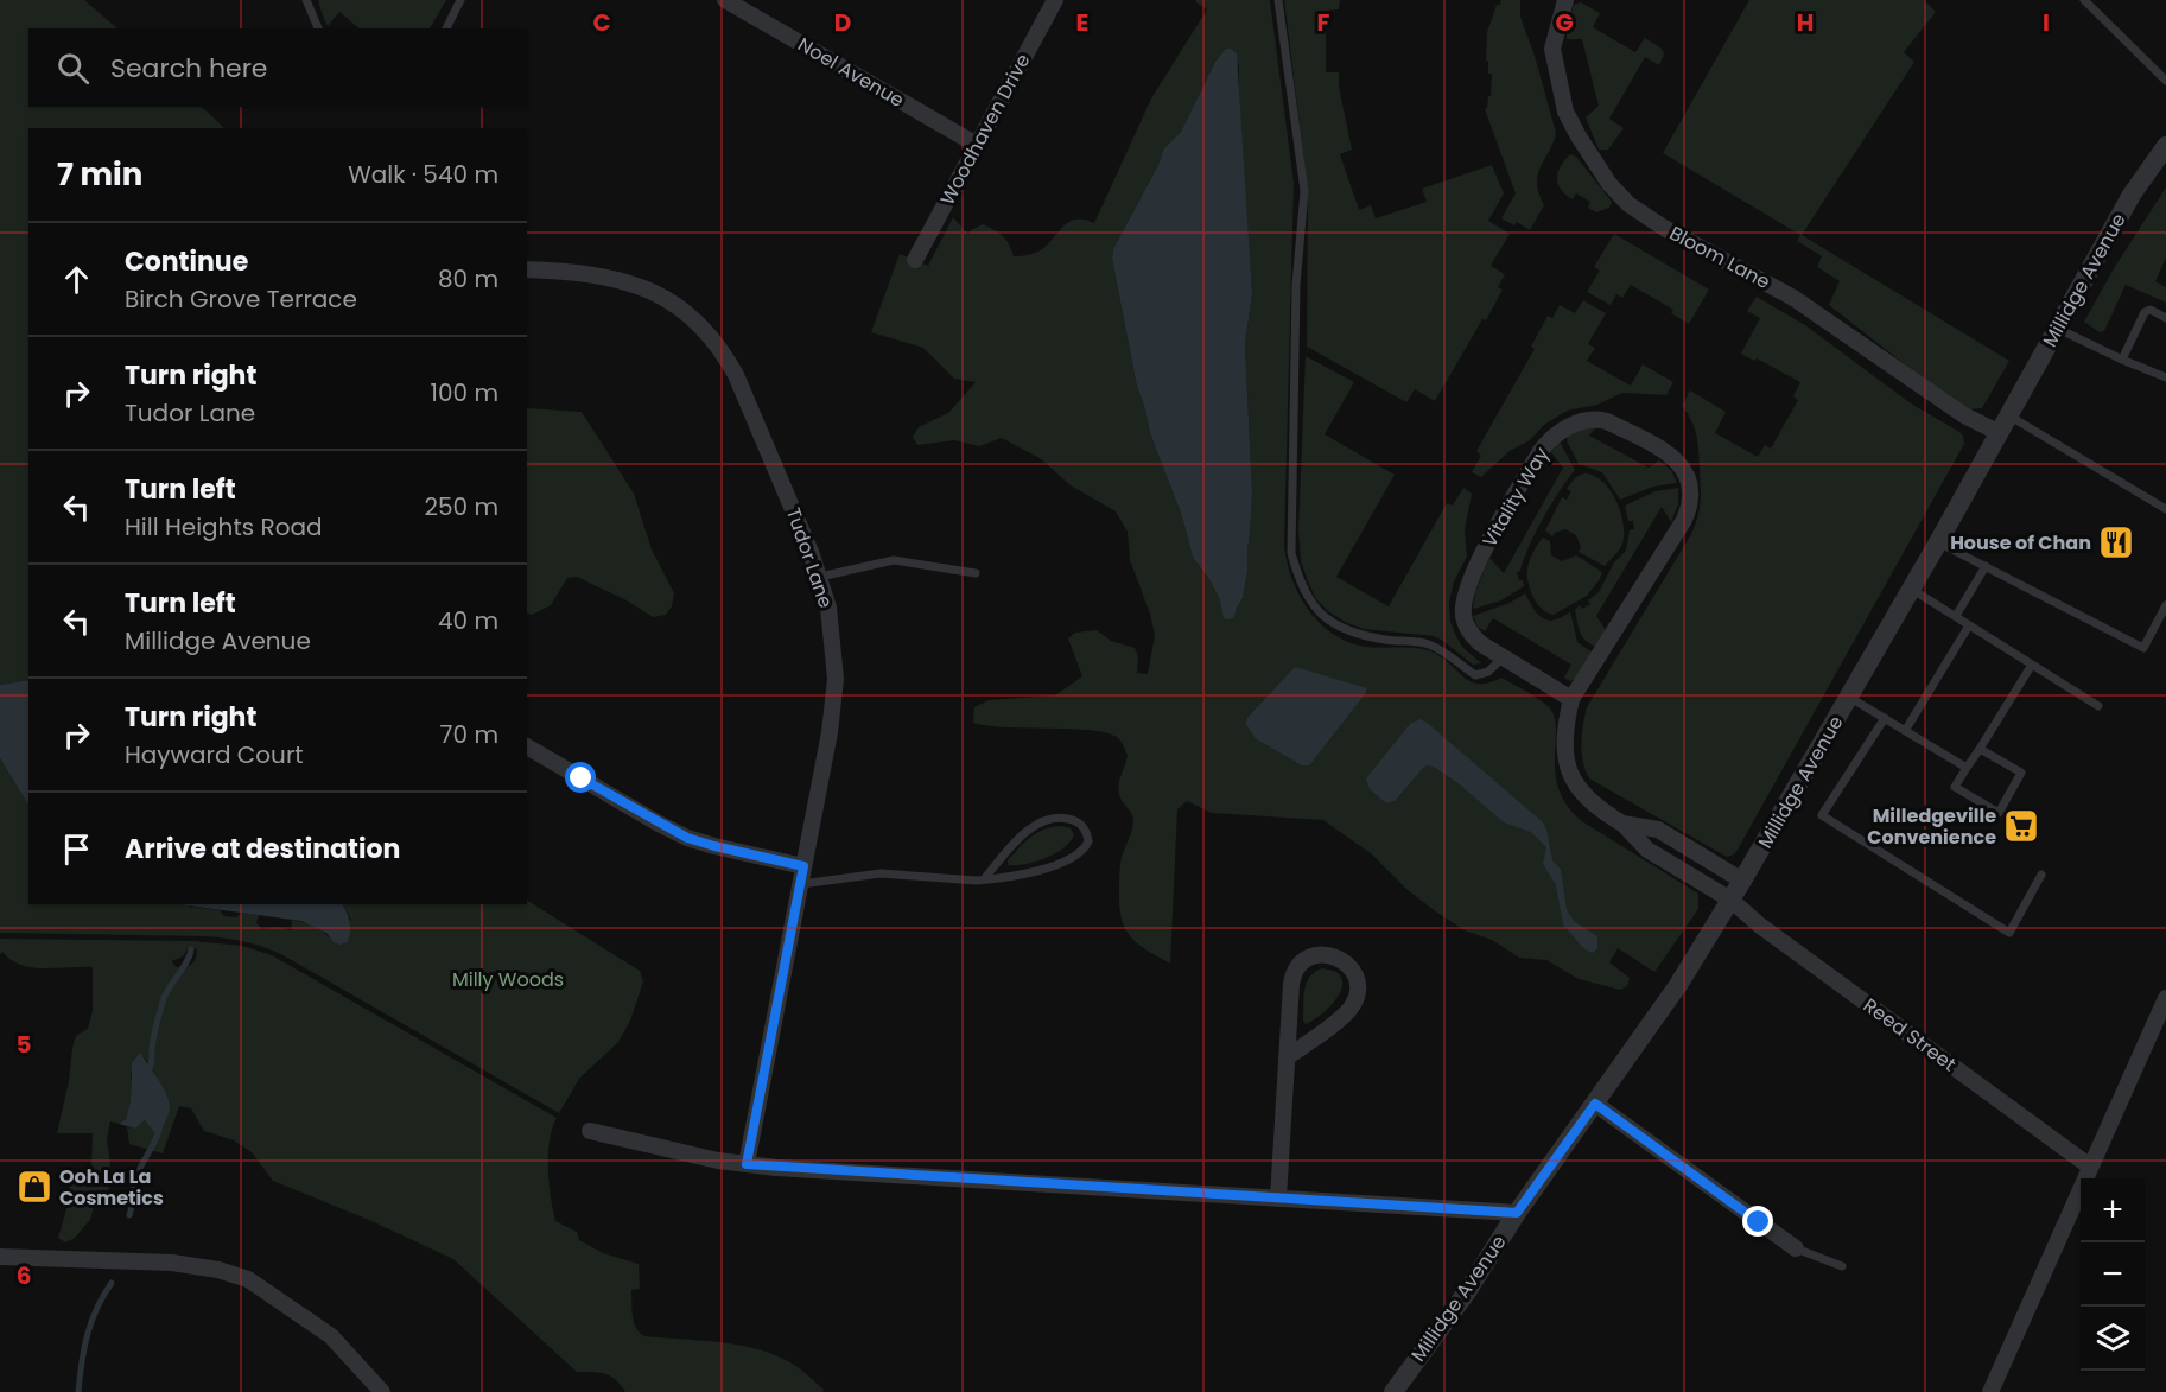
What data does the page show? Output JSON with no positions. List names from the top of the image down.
{
  "streets": {
    "street": [
      "Noel Avenue",
      "Woodhaven Drive",
      "Bloom Lane",
      "Millidge Avenue",
      "Vitality Way",
      "Tudor Lane",
      "Reed Street"
    ]
  },
  "crossings": [
    ["Noel Avenue", "Woodhaven Drive"],
    ["Bloom Lane", "Millidge Avenue"],
    ["Millidge Avenue", "Vitality Way"],
    ["Millidge Avenue", "Reed Street"],
    ["Vitality Way", "Reed Street"]
  ],
  "parks": ["Milly Woods"],
  "places": {
    "restaurant": ["House of Chan"],
    "supermarket": ["Milledgeville Convenience"],
    "shop": ["Ooh La La Cosmetics"]
  },
  "page": {
    "search": "Search here",
    "heading": ["7 min", "Walk · 540 m"],
    "list": [
      ["Continue", "Birch Grove Terrace", "80 m"],
      ["Turn right", "Tudor Lane", "100 m"],
      ["Turn left", "Hill Heights Road", "250 m"],
      ["Turn left", "Millidge Avenue", "40 m"],
      ["Turn right", "Hayward Court", "70 m"],
      "Arrive at destination"
    ],
    "map_buttons": ["+", "−"]
  },
  "grid": {
    "columns": [
      "C",
      "D",
      "E",
      "F",
      "G",
      "H",
      "I"
    ],
    "rows": ["5", "6"]
  }
}
